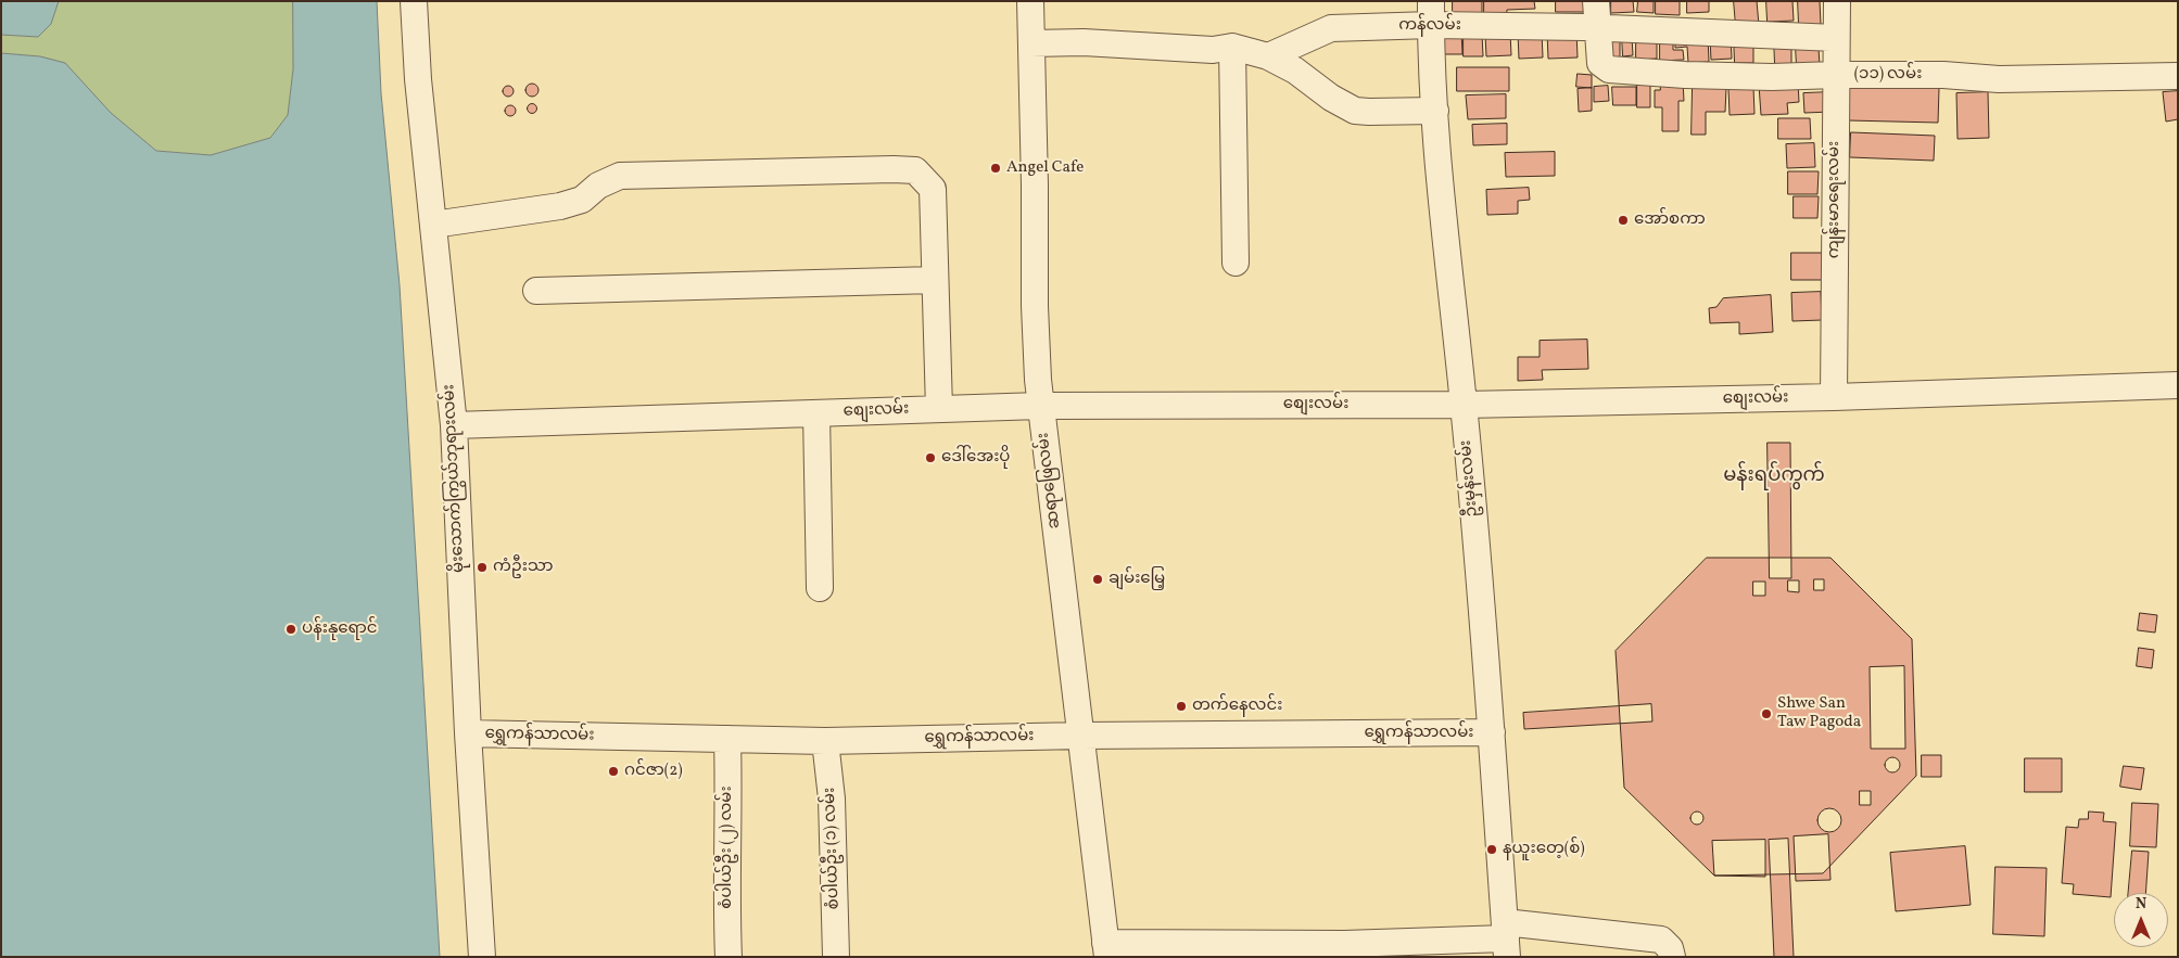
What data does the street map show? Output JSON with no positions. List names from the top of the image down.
{
  "streets": {
    "street": [
      "ကန်လမ်း",
      "(၁၁) လမ်း",
      "ကျန်းမာရေးလမ်း",
      "စျေးလမ်း",
      "မိုးသောက်ကြွယ်ဘုရားလမ်း",
      "ဦးမှန်းလမ်း",
      "ဆရာဖြေလမ်း",
      "‌ရွှေကန်သာလမ်း",
      "စံပါယ်ဦး (၂) လမ်း",
      "စံပါယ်ဦး (၁) လမ်း"
    ]
  },
  "crossings": [
    ["ကန်လမ်း", "(၁၁) လမ်း"],
    ["ကန်လမ်း", "ကျန်းမာရေးလမ်း"],
    ["ကန်လမ်း", "ဦးမှန်းလမ်း"],
    ["(၁၁) လမ်း", "ကျန်းမာရေးလမ်း"],
    ["ကျန်းမာရေးလမ်း", "စျေးလမ်း"],
    ["စျေးလမ်း", "မိုးသောက်ကြွယ်ဘုရားလမ်း"],
    ["စျေးလမ်း", "ဦးမှန်းလမ်း"],
    ["စျေးလမ်း", "ဆရာဖြေလမ်း"],
    ["မိုးသောက်ကြွယ်ဘုရားလမ်း", "‌ရွှေကန်သာလမ်း"],
    ["ဦးမှန်းလမ်း", "‌ရွှေကန်သာလမ်း"],
    ["ဆရာဖြေလမ်း", "‌ရွှေကန်သာလမ်း"],
    ["‌ရွှေကန်သာလမ်း", "စံပါယ်ဦး (၂) လမ်း"],
    ["‌ရွှေကန်သာလမ်း", "စံပါယ်ဦး (၁) လမ်း"]
  ],
  "districts": ["မန်းရပ်ကွက်"],
  "places": [
    "Angel Cafe",
    "အော်စကာ",
    "ဒေါ်အေးပို",
    "ကံဦးသာ",
    "ချမ်းမြေ့",
    "ပန်းနုရောင်",
    "တက်နေလင်း",
    "Shwe San Taw Pagoda",
    "ဂင်ဇာ(2)",
    "နယူးတေ့(စ်)"
  ],
  "north": "top"
}
